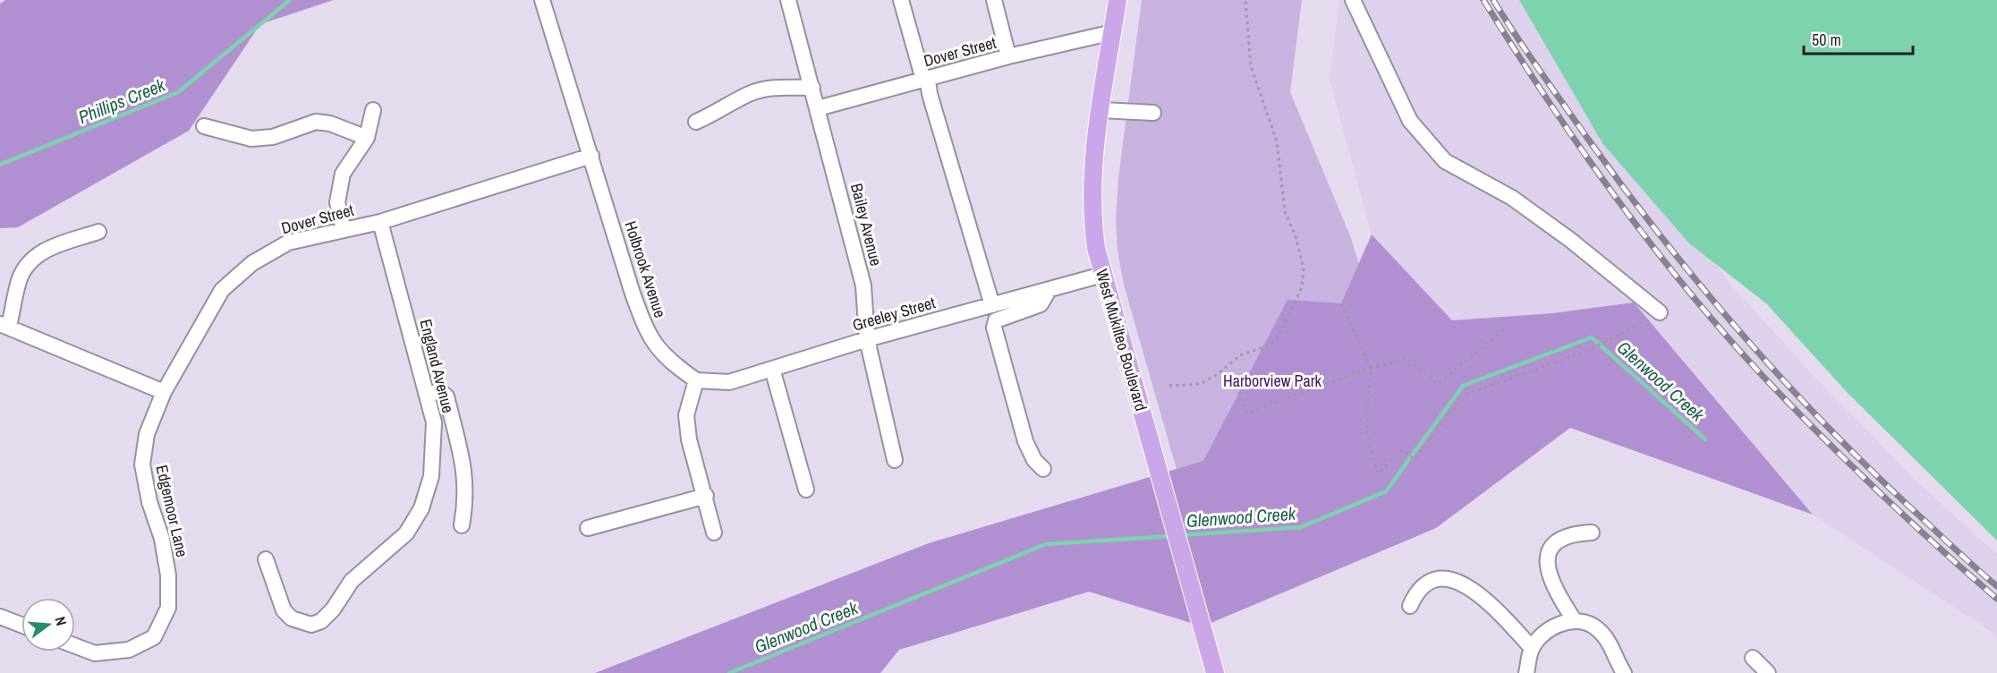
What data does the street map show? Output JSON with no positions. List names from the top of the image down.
{
  "streets": {
    "main road": ["West Mukilteo Boulevard"],
    "street": [
      "Dover Street",
      "Bailey Avenue",
      "Holbrook Avenue",
      "Greeley Street",
      "England Avenue",
      "Edgemoor Lane"
    ]
  },
  "crossings": [
    ["Dover Street", "Bailey Avenue"],
    ["Dover Street", "Holbrook Avenue"],
    ["Dover Street", "West Mukilteo Boulevard"],
    ["Dover Street", "England Avenue"],
    ["Dover Street", "Edgemoor Lane"],
    ["Bailey Avenue", "Greeley Street"],
    ["Holbrook Avenue", "Greeley Street"],
    ["Greeley Street", "West Mukilteo Boulevard"]
  ],
  "water": ["Phillips Creek", "Glenwood Creek"],
  "parks": ["Harborview Park"],
  "scale_bar": "50 m",
  "north": "right"
}
